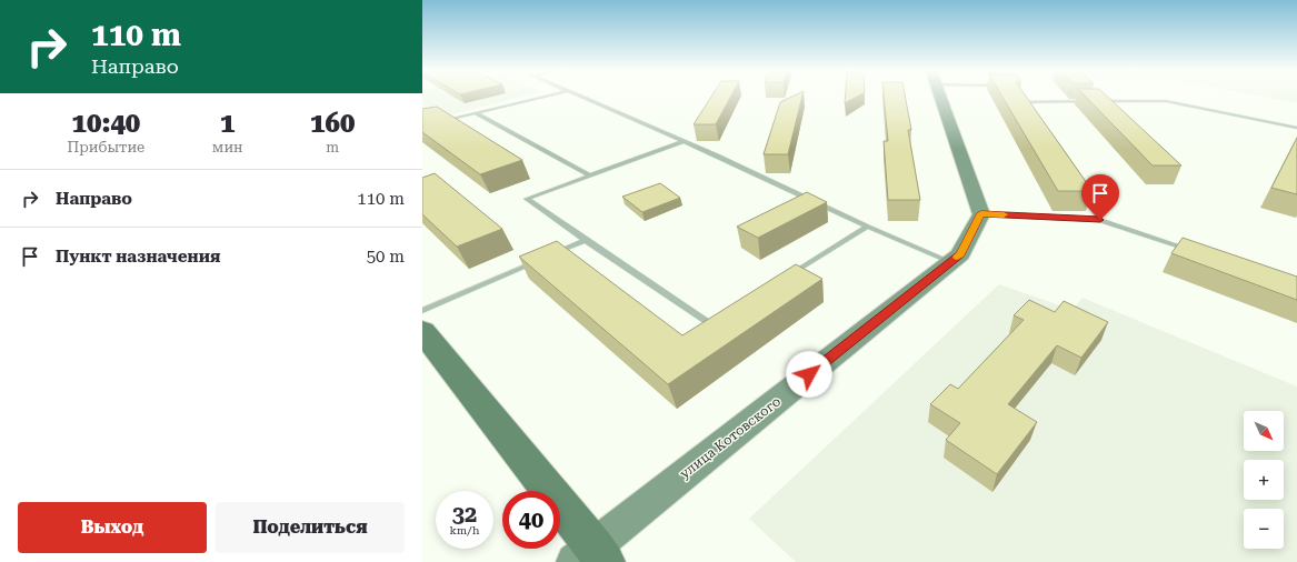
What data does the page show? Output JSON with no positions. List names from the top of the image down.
{
  "streets": {
    "street": ["улица Котовского"]
  },
  "north": "bottom right",
  "page": {
    "turn": ["110 m", "Направо"],
    "eta": [
      "10:40",
      "Прибытие",
      "1",
      "мин",
      "160",
      "m"
    ],
    "list": [
      {
        "name": "Направо",
        "value": "110 m"
      },
      {
        "name": "Пункт назначения",
        "value": "50 m"
      }
    ],
    "map_buttons": ["+", "−"],
    "speed": "32 km/h",
    "limit": "40",
    "buttons": ["Выход", "Поделиться"]
  }
}
